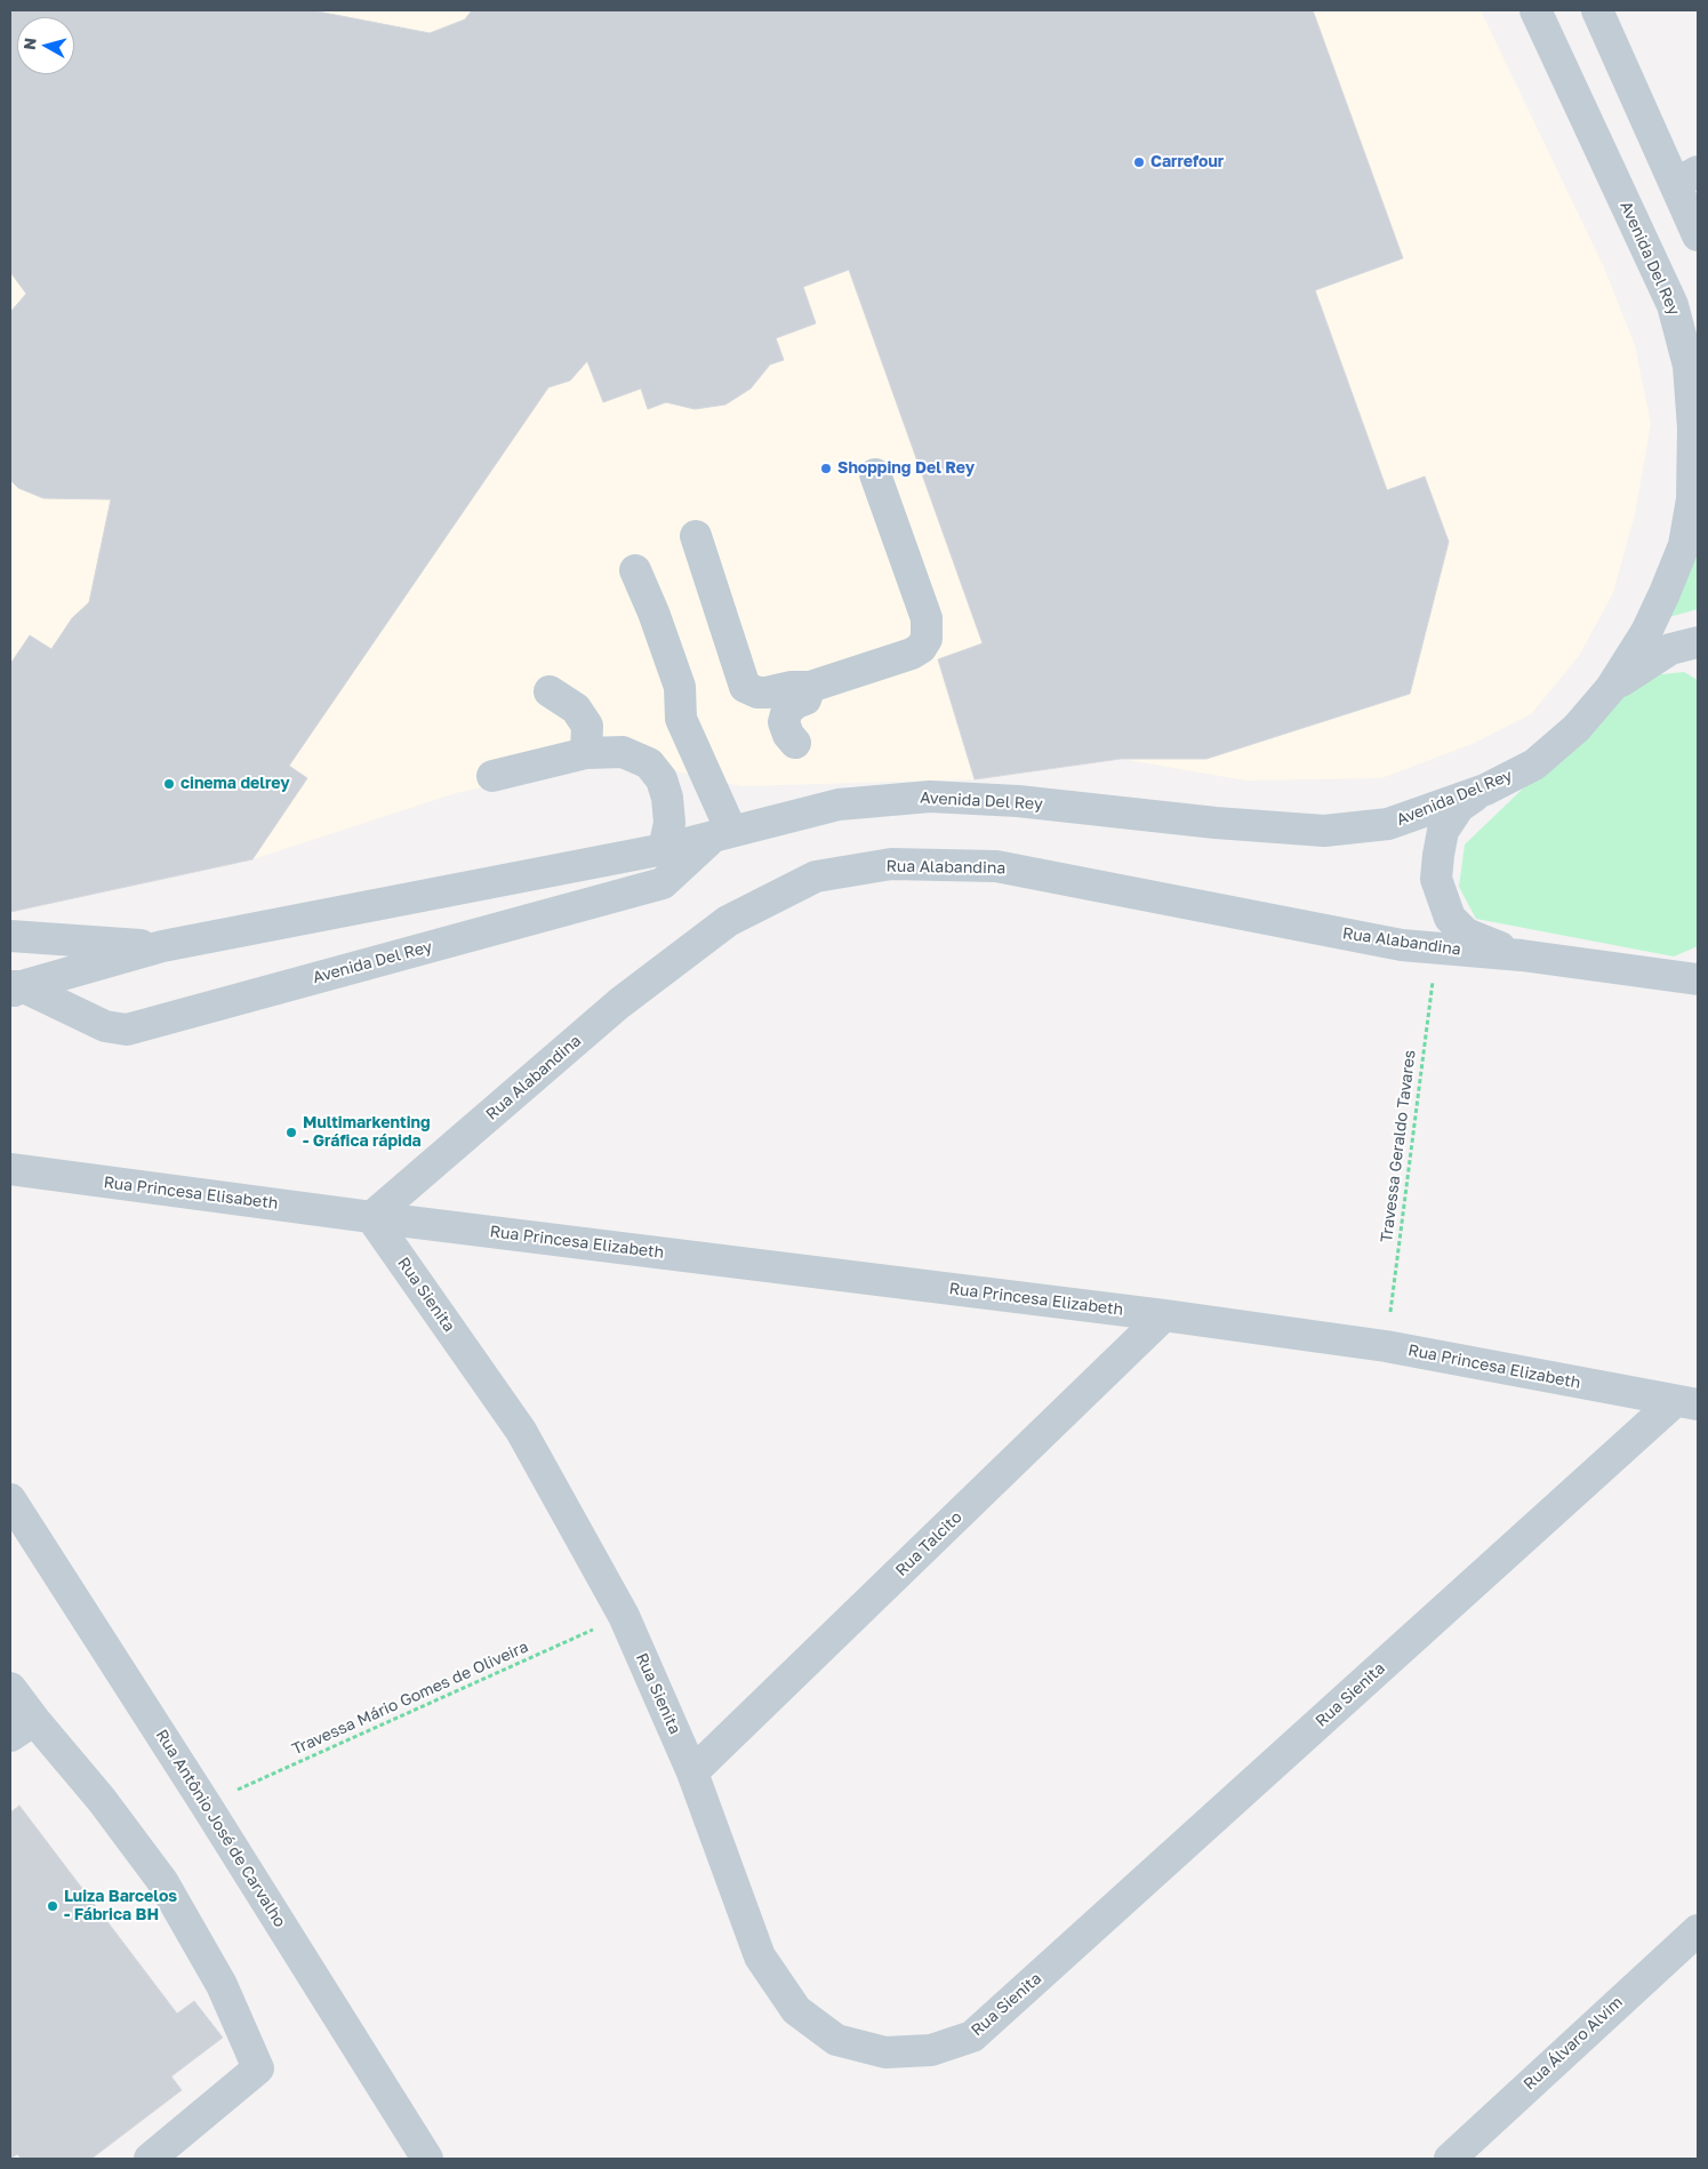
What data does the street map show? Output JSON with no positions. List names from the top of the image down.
{
  "streets": {
    "street": [
      "Avenida Del Rey",
      "Rua Alabandina",
      "Rua Princesa Elisabeth",
      "Rua Princesa Elizabeth",
      "Rua Sienita",
      "Rua Talcito",
      "Rua Antônio José de Carvalho",
      "Rua Álvaro Alvim"
    ],
    "path": ["Travessa Geraldo Tavares", "Travessa Mário Gomes de Oliveira"]
  },
  "crossings": [
    ["Rua Alabandina", "Travessa Geraldo Tavares"],
    ["Rua Alabandina", "Rua Princesa Elisabeth"],
    ["Rua Alabandina", "Rua Princesa Elizabeth"],
    ["Rua Alabandina", "Rua Sienita"],
    ["Travessa Geraldo Tavares", "Rua Princesa Elizabeth"],
    ["Rua Princesa Elisabeth", "Rua Princesa Elizabeth"],
    ["Rua Princesa Elisabeth", "Rua Sienita"],
    ["Rua Princesa Elizabeth", "Rua Sienita"],
    ["Rua Princesa Elizabeth", "Rua Talcito"],
    ["Rua Sienita", "Rua Talcito"],
    ["Rua Sienita", "Travessa Mário Gomes de Oliveira"],
    ["Travessa Mário Gomes de Oliveira", "Rua Antônio José de Carvalho"]
  ],
  "places": [
    "Carrefour",
    "Shopping Del Rey",
    "cinema delrey",
    "Multimarkenting - Gráfica rápida",
    "Luiza Barcelos - Fábrica BH"
  ],
  "north": "left"
}
